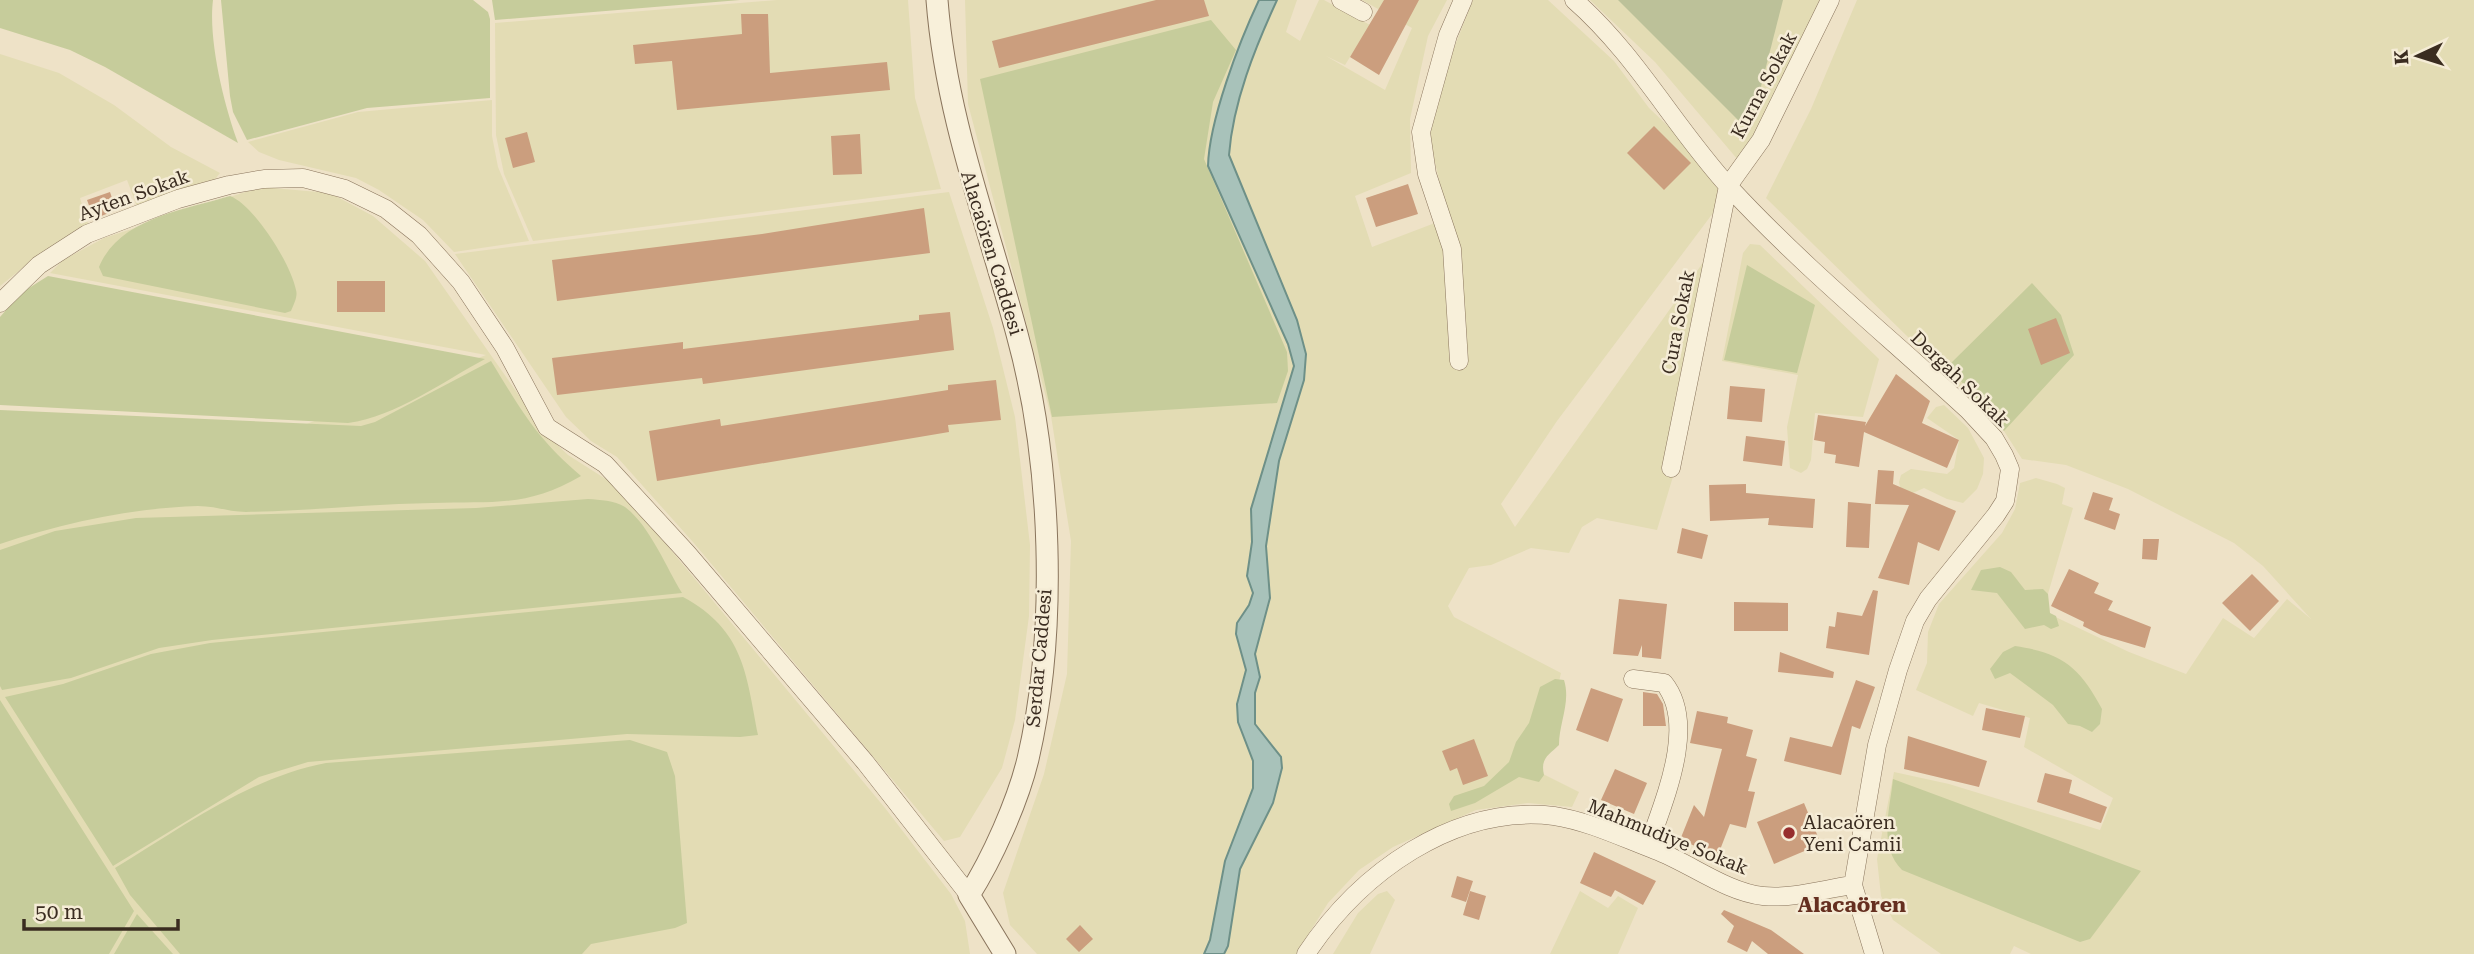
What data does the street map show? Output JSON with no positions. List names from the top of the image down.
{
  "streets": {
    "street": [
      "Kurna Sokak",
      "Ayten Sokak",
      "Alacaören Caddesi",
      "Cura Sokak",
      "Dergah Sokak",
      "Serdar Caddesi",
      "Mahmudiye Sokak"
    ]
  },
  "crossings": [
    ["Kurna Sokak", "Cura Sokak"],
    ["Kurna Sokak", "Dergah Sokak"],
    ["Ayten Sokak", "Serdar Caddesi"],
    ["Alacaören Caddesi", "Serdar Caddesi"],
    ["Cura Sokak", "Dergah Sokak"],
    ["Dergah Sokak", "Mahmudiye Sokak"]
  ],
  "districts": ["Alacaören"],
  "places": ["Alacaören Yeni Camii"],
  "scale_bar": "50 m",
  "north": "left"
}
